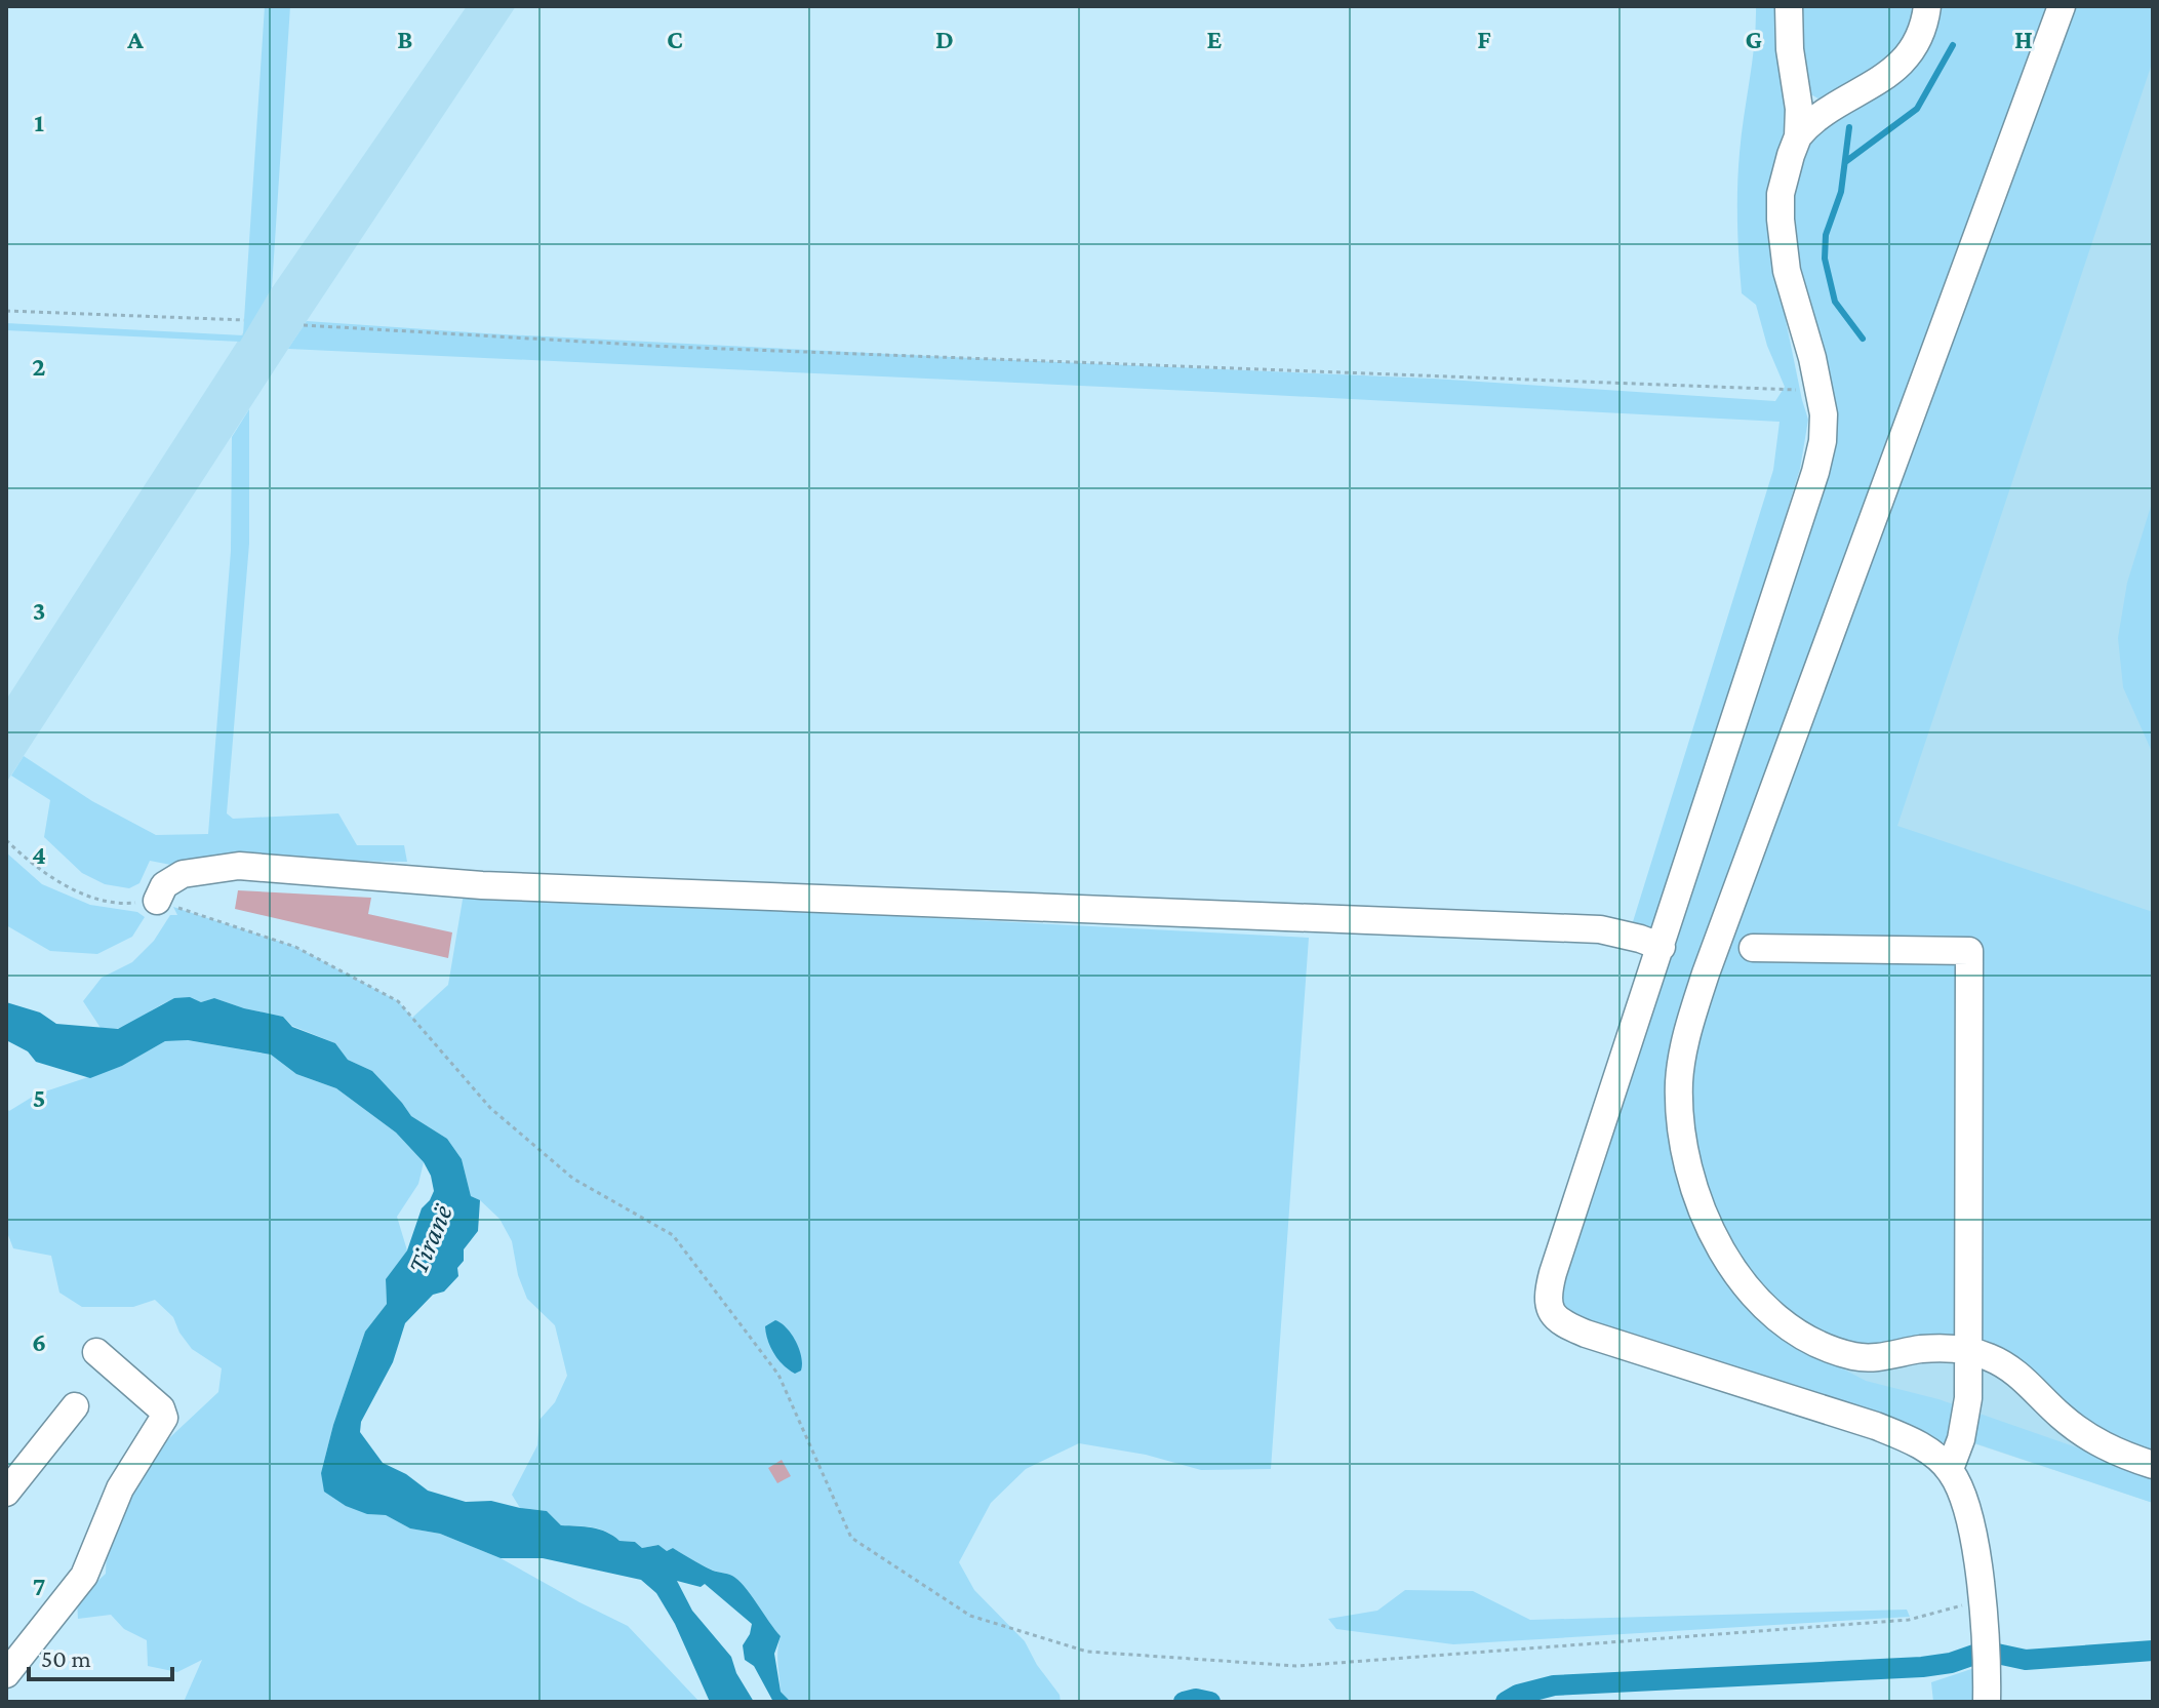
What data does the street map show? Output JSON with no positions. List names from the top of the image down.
{
  "water": ["Tiranë"],
  "scale_bar": "50 m",
  "grid": {
    "columns": [
      "A",
      "B",
      "C",
      "D",
      "E",
      "F",
      "G",
      "H"
    ],
    "rows": [
      "1",
      "2",
      "3",
      "4",
      "5",
      "6",
      "7"
    ]
  }
}
